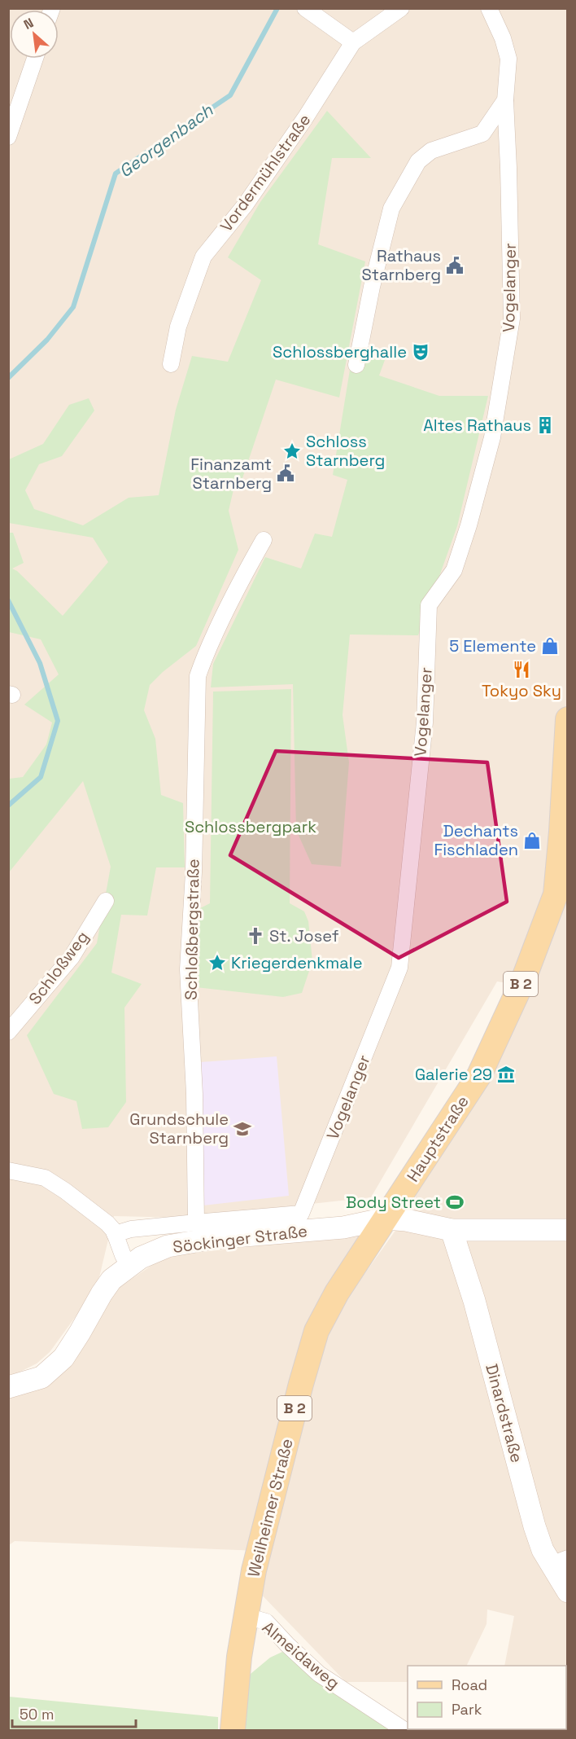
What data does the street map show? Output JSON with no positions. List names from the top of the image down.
{
  "streets": {
    "main road": [
      "B 2",
      "Hauptstraße",
      "Söckinger Straße",
      "Dinardstraße",
      "Weilheimer Straße"
    ],
    "street": [
      "Vordermühlstraße",
      "Vogelanger",
      "Schloßbergstraße",
      "Schloßweg",
      "Almeidaweg"
    ]
  },
  "crossings": [
    ["Vogelanger", "Schloßbergstraße"],
    ["Hauptstraße", "Söckinger Straße"],
    ["Hauptstraße", "Weilheimer Straße"],
    ["Söckinger Straße", "Dinardstraße"],
    ["Söckinger Straße", "Weilheimer Straße"],
    ["Weilheimer Straße", "Almeidaweg"]
  ],
  "water": ["Georgenbach"],
  "parks": ["Schlossbergpark"],
  "places": {
    "public building": ["Rathaus Starnberg", "Finanzamt Starnberg"],
    "theatre": ["Schlossberghalle"],
    "building": ["Altes Rathaus"],
    "place": ["Schloss Starnberg", "Kriegerdenkmale"],
    "shop": ["5 Elemente", "Dechants Fischladen"],
    "restaurant": ["Tokyo Sky"],
    "church": ["St. Josef"],
    "museum": ["Galerie 29"],
    "school or university": ["Grundschule Starnberg"],
    "sports": ["Body Street"]
  },
  "legend": ["Road", "Park"],
  "scale_bar": "50 m",
  "north": "top left"
}
